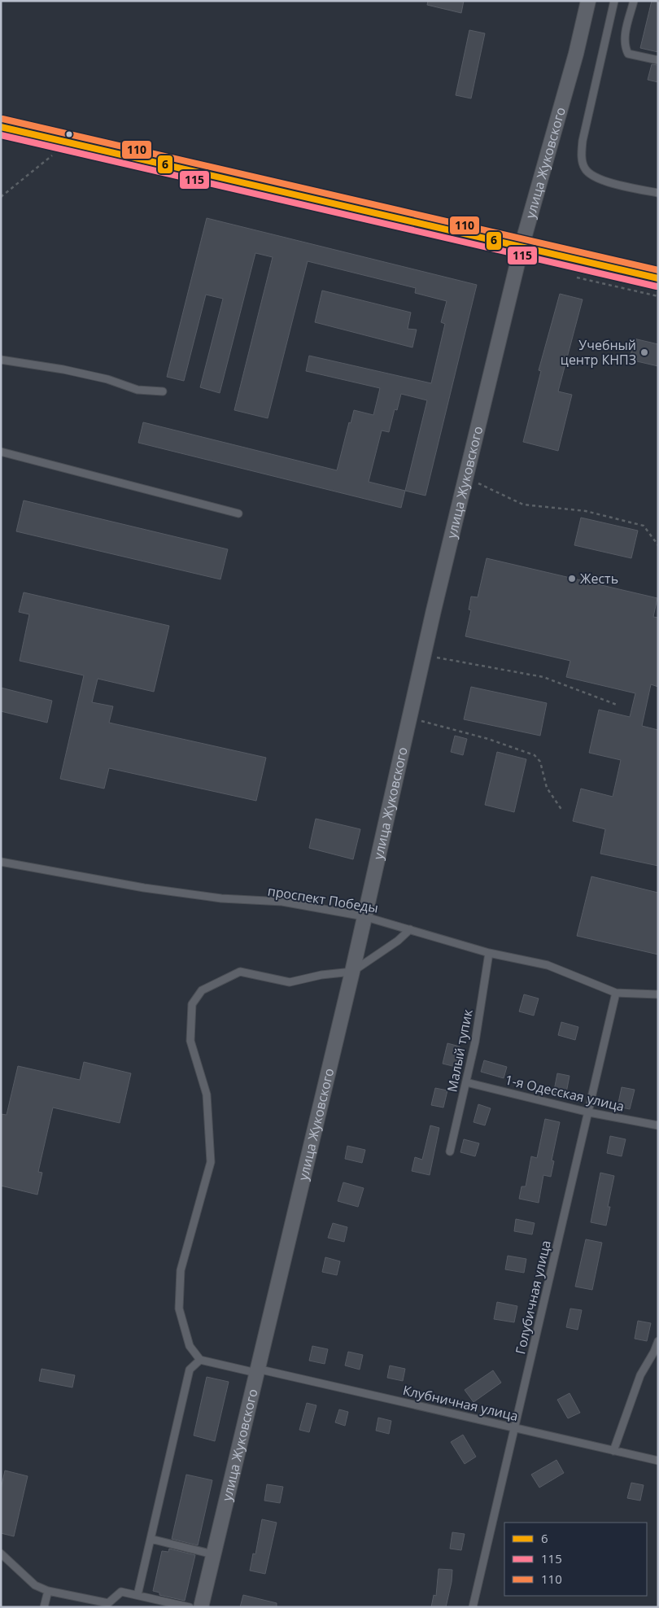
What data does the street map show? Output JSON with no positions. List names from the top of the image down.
{
  "streets": {
    "street": ["улица Жуковского"],
    "lane": [
      "проспект Победы",
      "Малый тупик",
      "1-я Одесская улица",
      "Голубичная улица",
      "Клубничная улица"
    ]
  },
  "crossings": [
    ["улица Жуковского", "проспект Победы"],
    ["улица Жуковского", "Клубничная улица"],
    ["проспект Победы", "Малый тупик"],
    ["проспект Победы", "Голубичная улица"],
    ["Малый тупик", "1-я Одесская улица"],
    ["1-я Одесская улица", "Голубичная улица"],
    ["Голубичная улица", "Клубничная улица"]
  ],
  "places": ["Учебный центр КНПЗ", "Жесть"],
  "lines": ["transit line 110", "transit line 6", "transit line 115"],
  "legend": ["6", "115", "110"]
}
